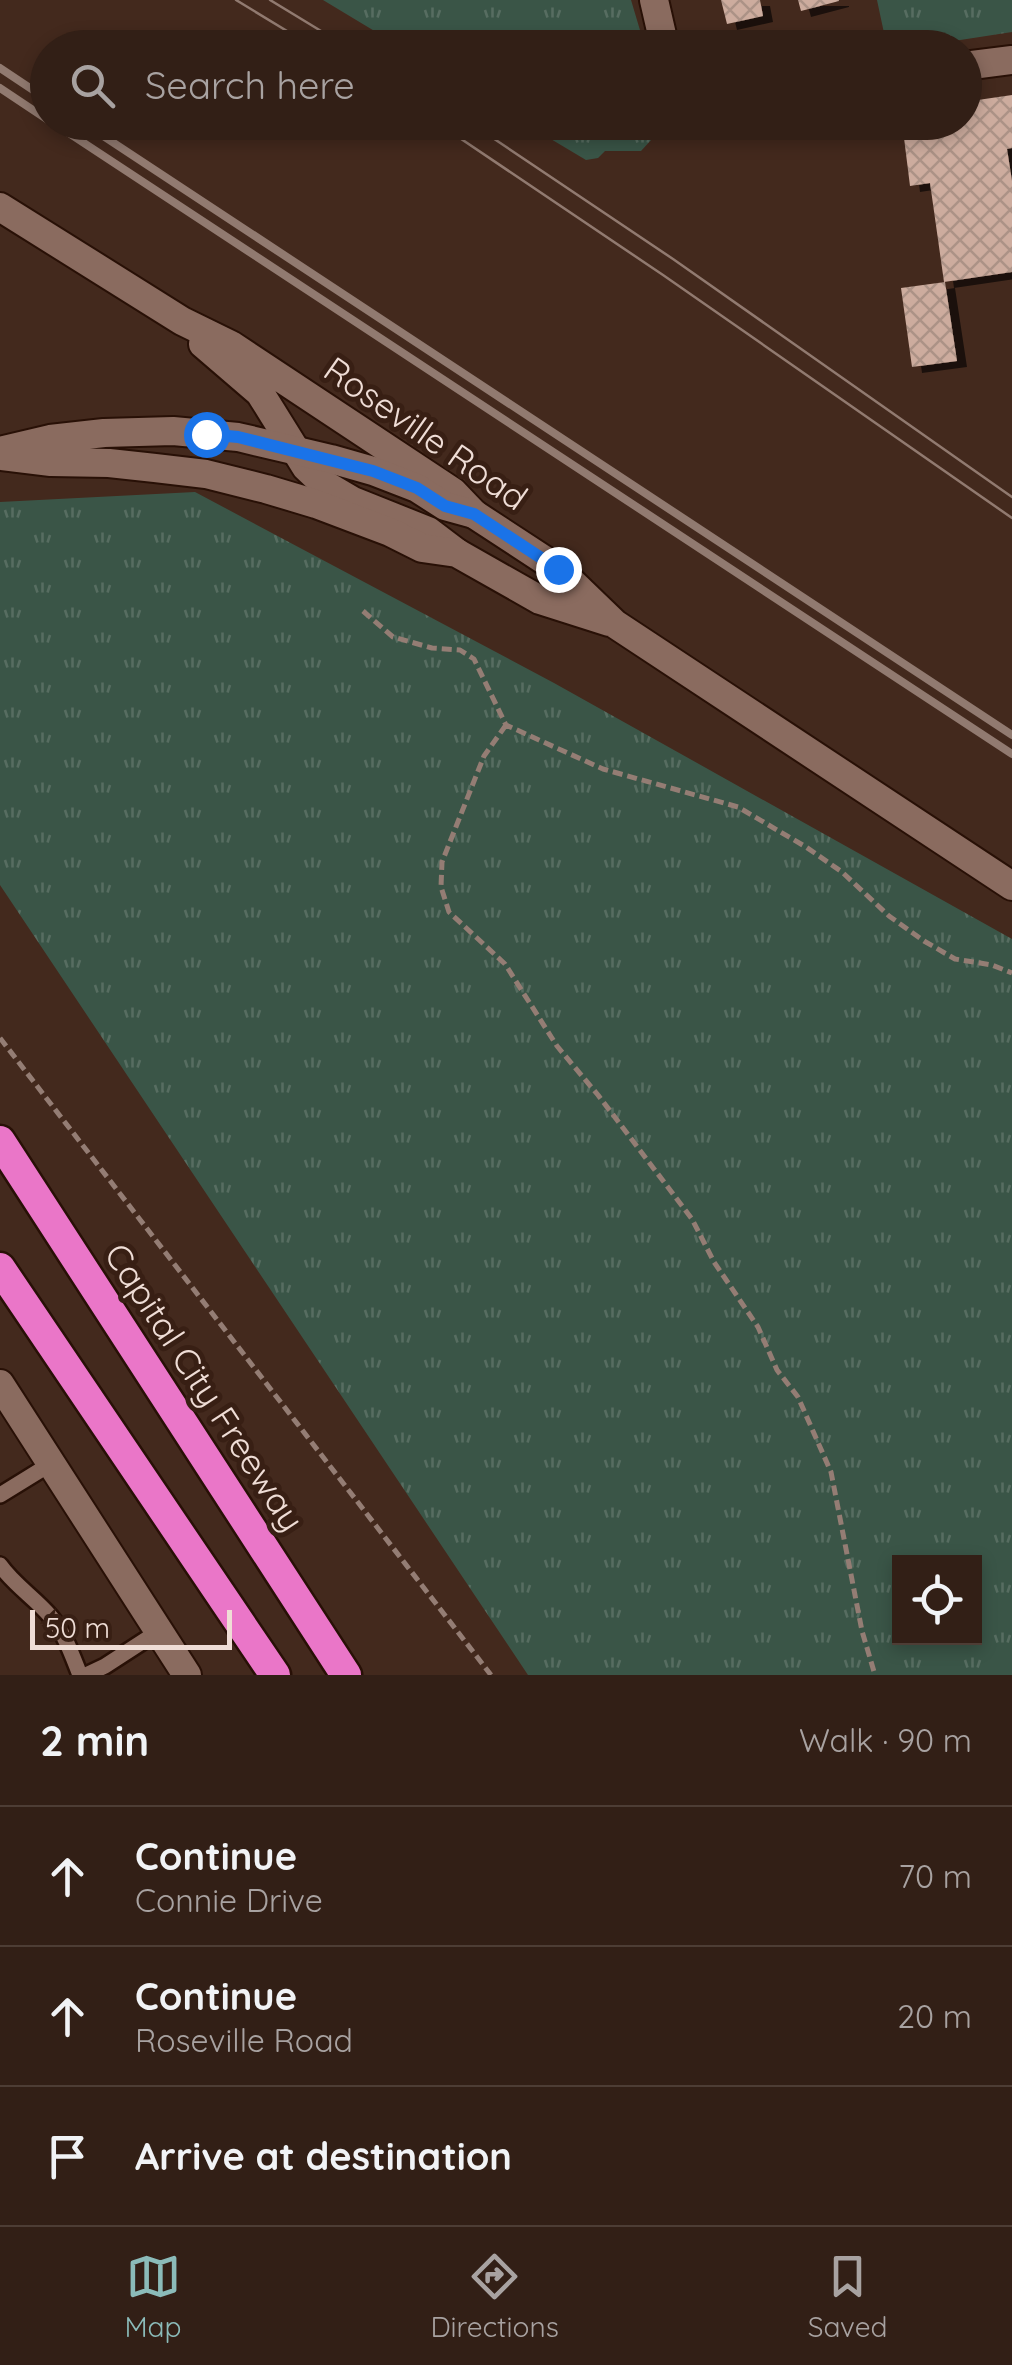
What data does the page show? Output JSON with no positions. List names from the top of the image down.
{
  "streets": {
    "highway": ["Capital City Freeway"],
    "main road": ["Roseville Road"]
  },
  "scale_bar": "50 m",
  "page": {
    "search": "Search here",
    "scale": "50 m",
    "heading": ["2 min", "Walk · 90 m"],
    "list": [
      ["Continue", "Connie Drive", "70 m"],
      ["Continue", "Roseville Road", "20 m"],
      "Arrive at destination"
    ],
    "nav": ["Map", "Directions", "Saved"]
  }
}
